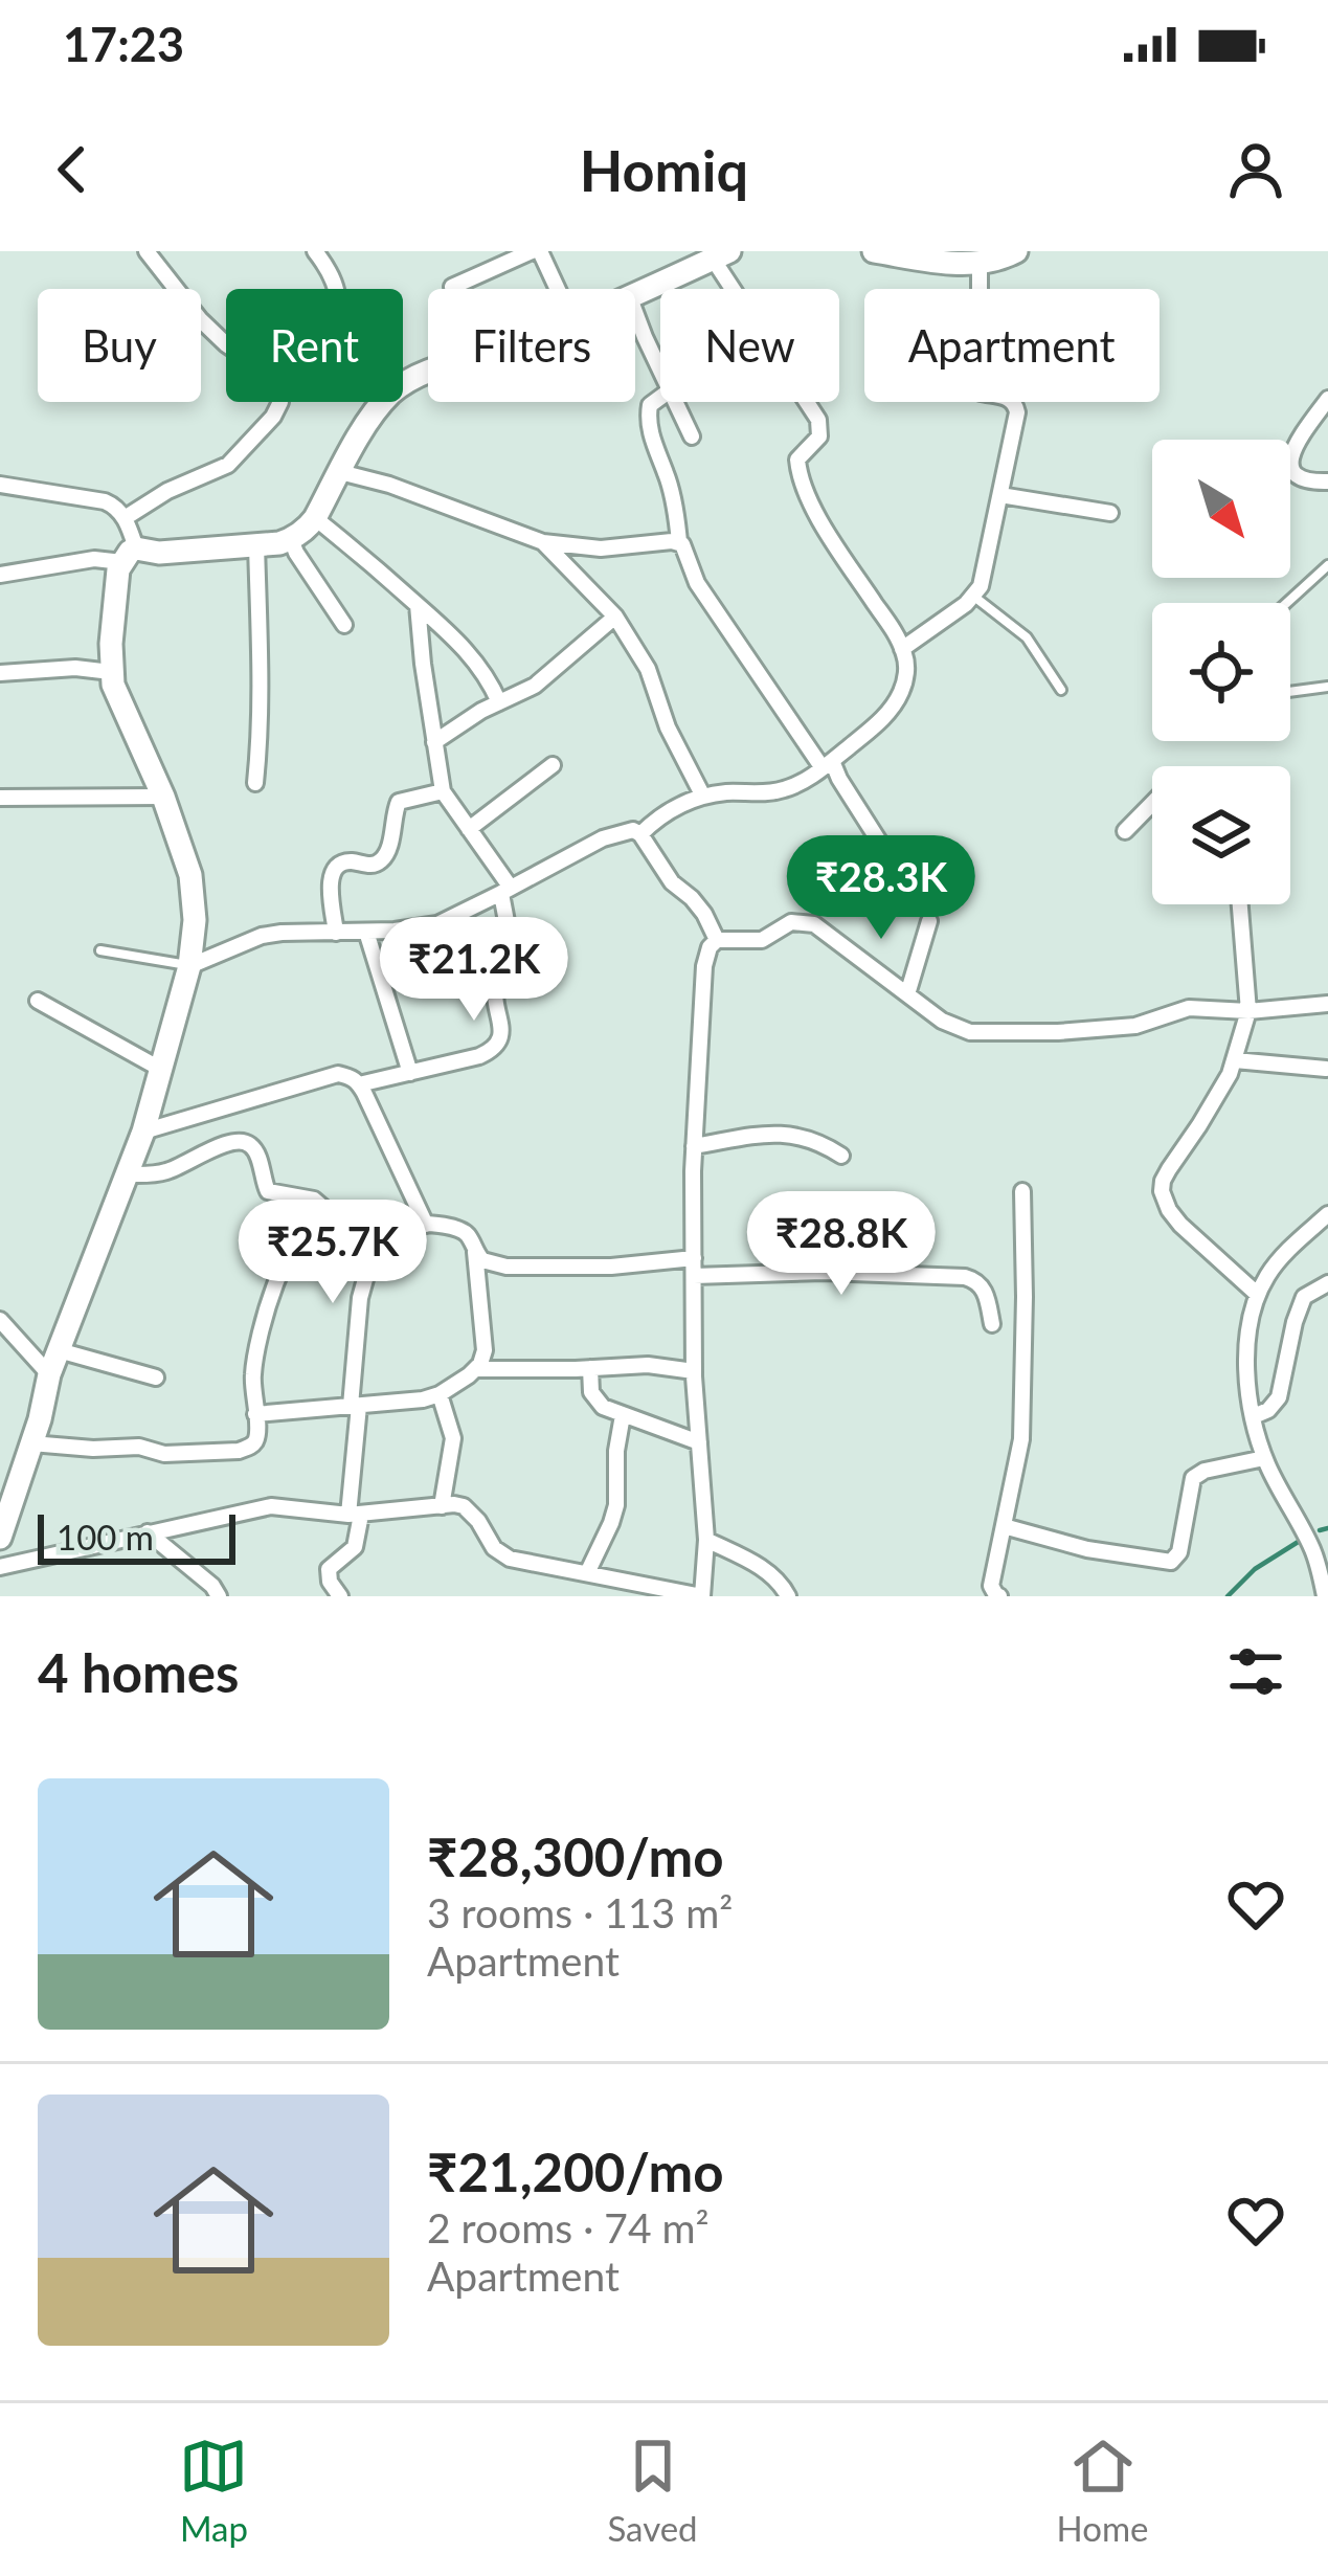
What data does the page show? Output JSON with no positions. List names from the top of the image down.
{
  "scale_bar": "100 m",
  "north": "bottom right",
  "page": {
    "status": "17:23",
    "header": "Homiq",
    "chip": [
      "Buy",
      "Rent",
      "Filters",
      "New",
      "Apartment"
    ],
    "price": [
      "₹28.3K",
      "₹21.2K",
      "₹28.8K",
      "₹25.7K"
    ],
    "scale": "100 m",
    "heading": "4 homes",
    "list": [
      {
        "name": "₹28,300/mo",
        "note": "3 rooms · 113 m² · Apartment"
      },
      {
        "name": "₹21,200/mo",
        "note": "2 rooms · 74 m² · Apartment"
      }
    ],
    "tabs": ["Map", "Saved", "Home"]
  }
}
